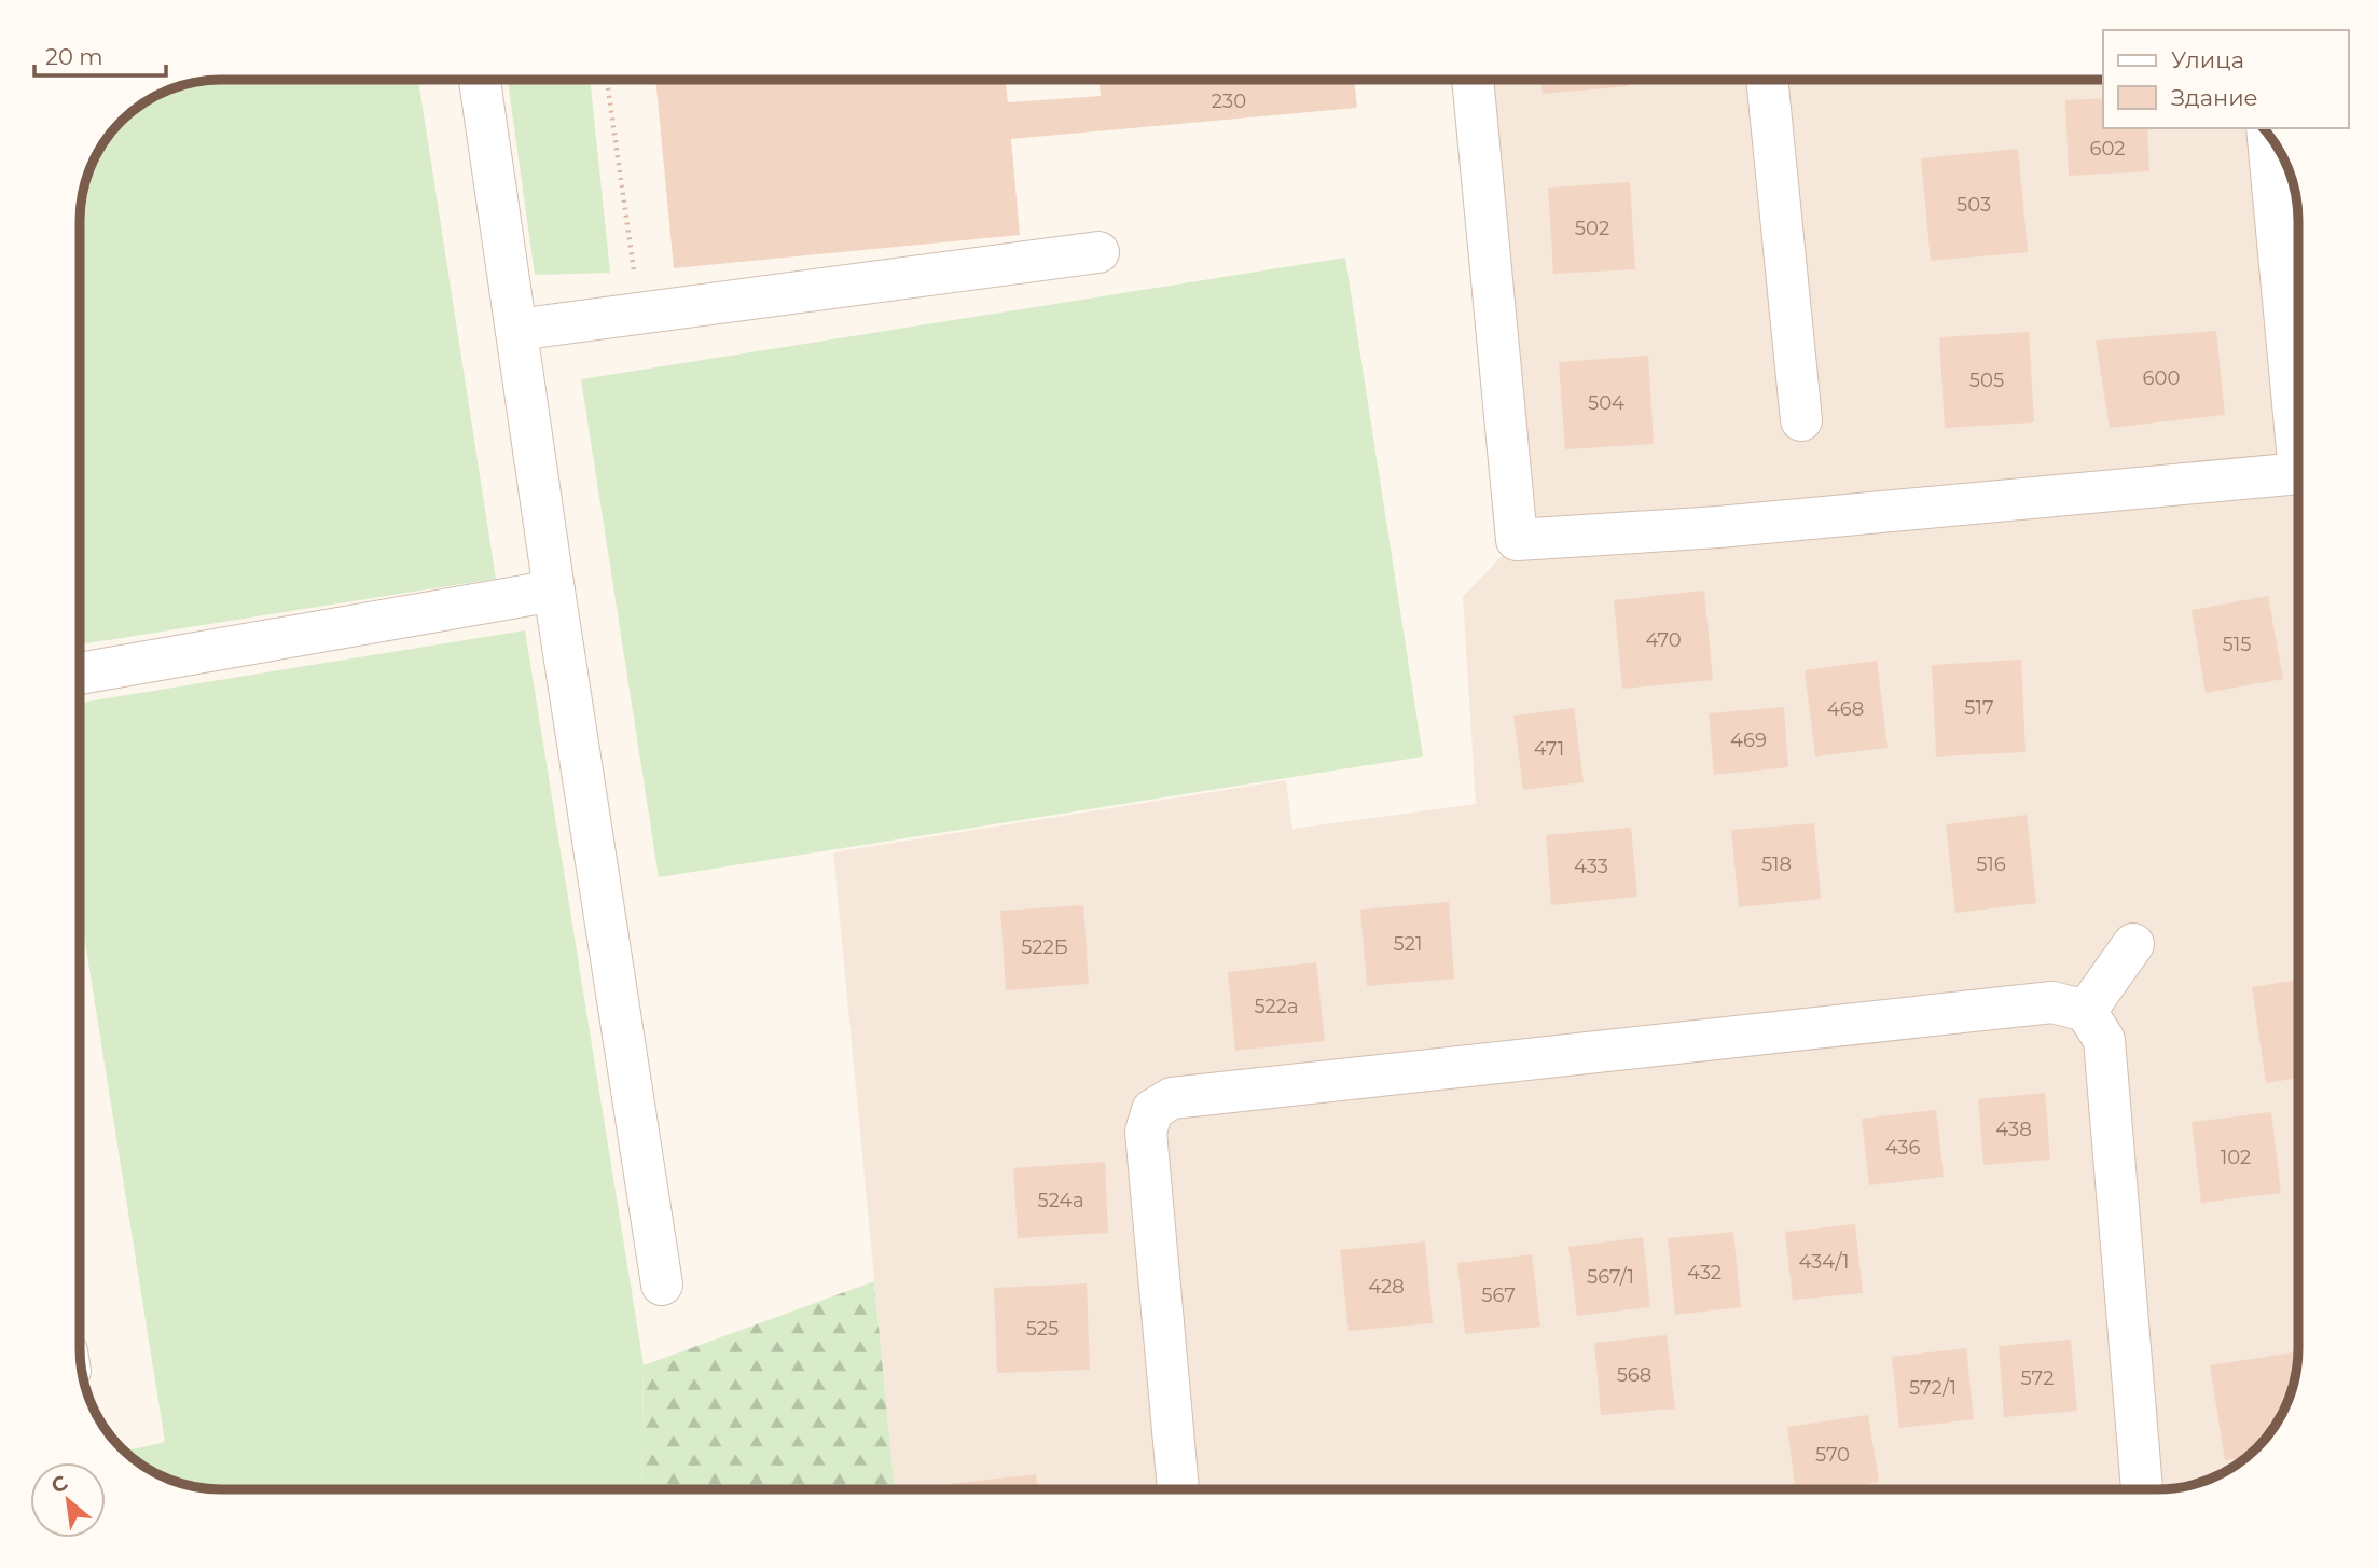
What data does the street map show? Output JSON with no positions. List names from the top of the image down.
{
  "house_numbers": [
    "230",
    "602",
    "503",
    "502",
    "600",
    "505",
    "504",
    "470",
    "515",
    "517",
    "468",
    "469",
    "471",
    "518",
    "516",
    "433",
    "521",
    "522Б",
    "522а",
    "438",
    "436",
    "102",
    "524а",
    "434/1",
    "432",
    "567/1",
    "428",
    "567",
    "525",
    "568",
    "572",
    "572/1",
    "570"
  ],
  "legend": ["Улица", "Здание"],
  "scale_bar": "20 m",
  "north": "top left"
}
